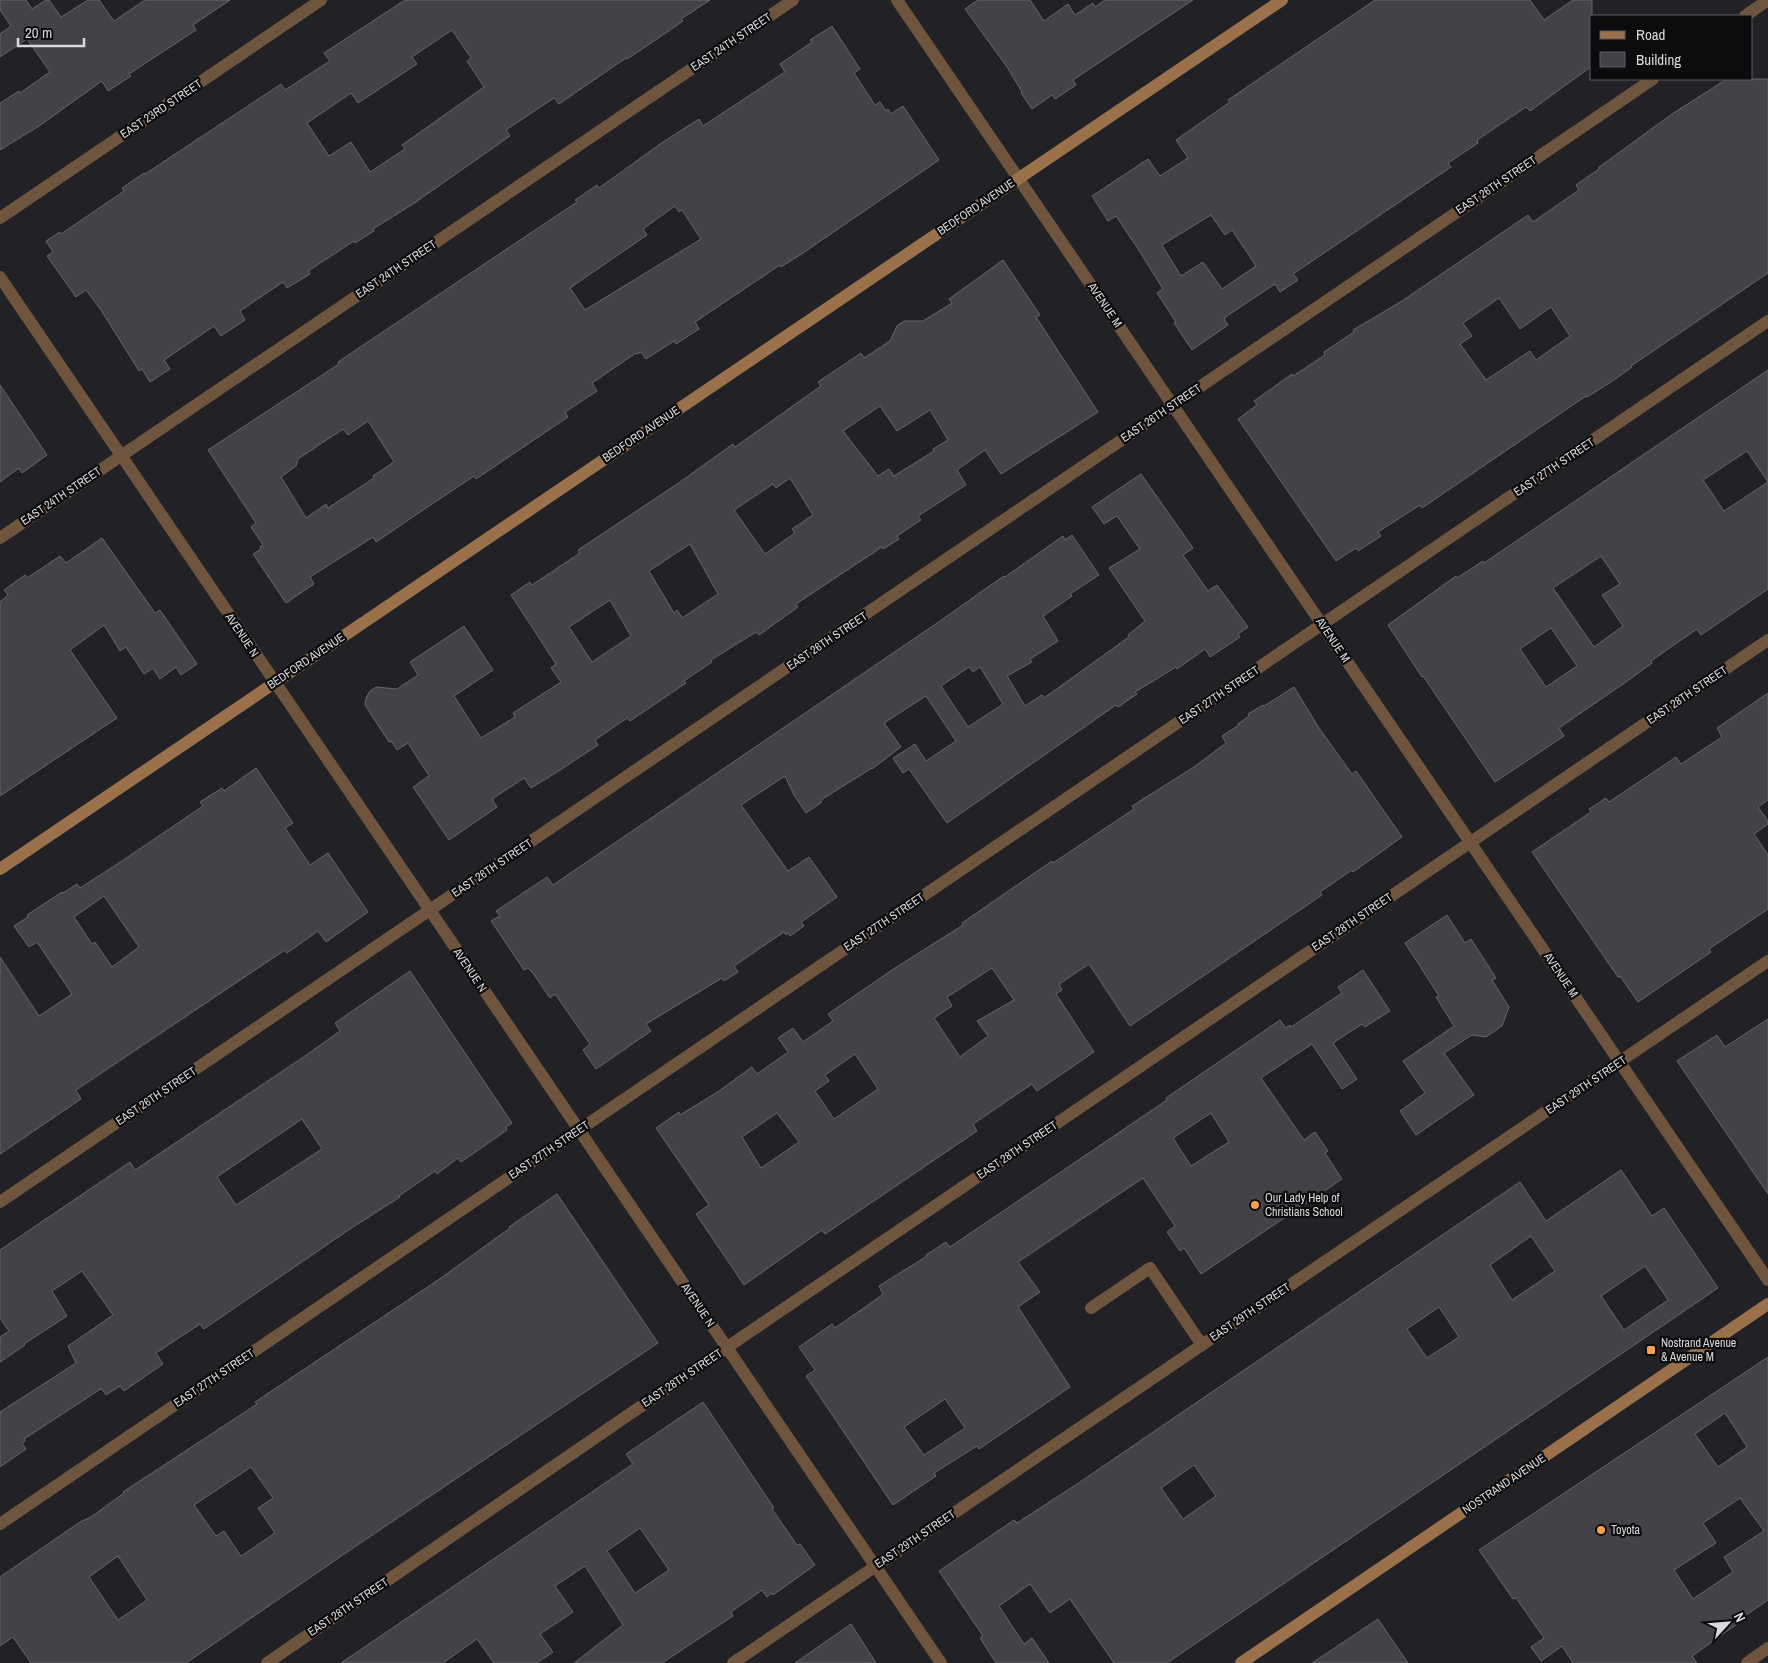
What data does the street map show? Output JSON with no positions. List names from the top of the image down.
{
  "streets": {
    "main road": ["BEDFORD AVENUE", "NOSTRAND AVENUE"],
    "street": [
      "EAST 24TH STREET",
      "EAST 23RD STREET",
      "EAST 26TH STREET",
      "AVENUE M",
      "EAST 27TH STREET",
      "AVENUE N",
      "EAST 28TH STREET",
      "EAST 29TH STREET"
    ]
  },
  "crossings": [
    ["EAST 24TH STREET", "AVENUE N"],
    ["EAST 26TH STREET", "AVENUE M"],
    ["EAST 26TH STREET", "AVENUE N"],
    ["BEDFORD AVENUE", "AVENUE M"],
    ["BEDFORD AVENUE", "AVENUE N"],
    ["AVENUE M", "EAST 27TH STREET"],
    ["AVENUE M", "EAST 28TH STREET"],
    ["AVENUE M", "EAST 29TH STREET"],
    ["EAST 27TH STREET", "AVENUE N"],
    ["AVENUE N", "EAST 28TH STREET"],
    ["AVENUE N", "EAST 29TH STREET"]
  ],
  "places": {
    "other": ["Our Lady Help of Christians School", "Toyota"],
    "transit": ["Nostrand Avenue & Avenue M"]
  },
  "legend": ["Road", "Building"],
  "scale_bar": "20 m",
  "north": "top right"
}
